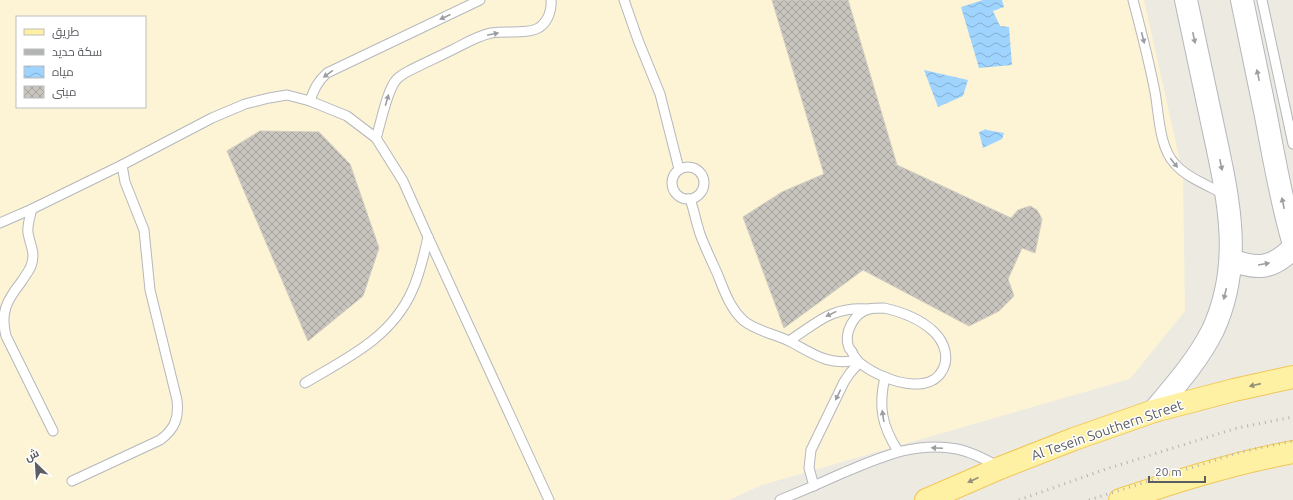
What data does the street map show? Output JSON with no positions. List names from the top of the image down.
{
  "streets": {
    "main road": ["Al Tesein Southern Street"]
  },
  "legend": [
    "طريق",
    "سكة حديد",
    "مياه",
    "مبنى"
  ],
  "scale_bar": "20 m",
  "north": "top left"
}
